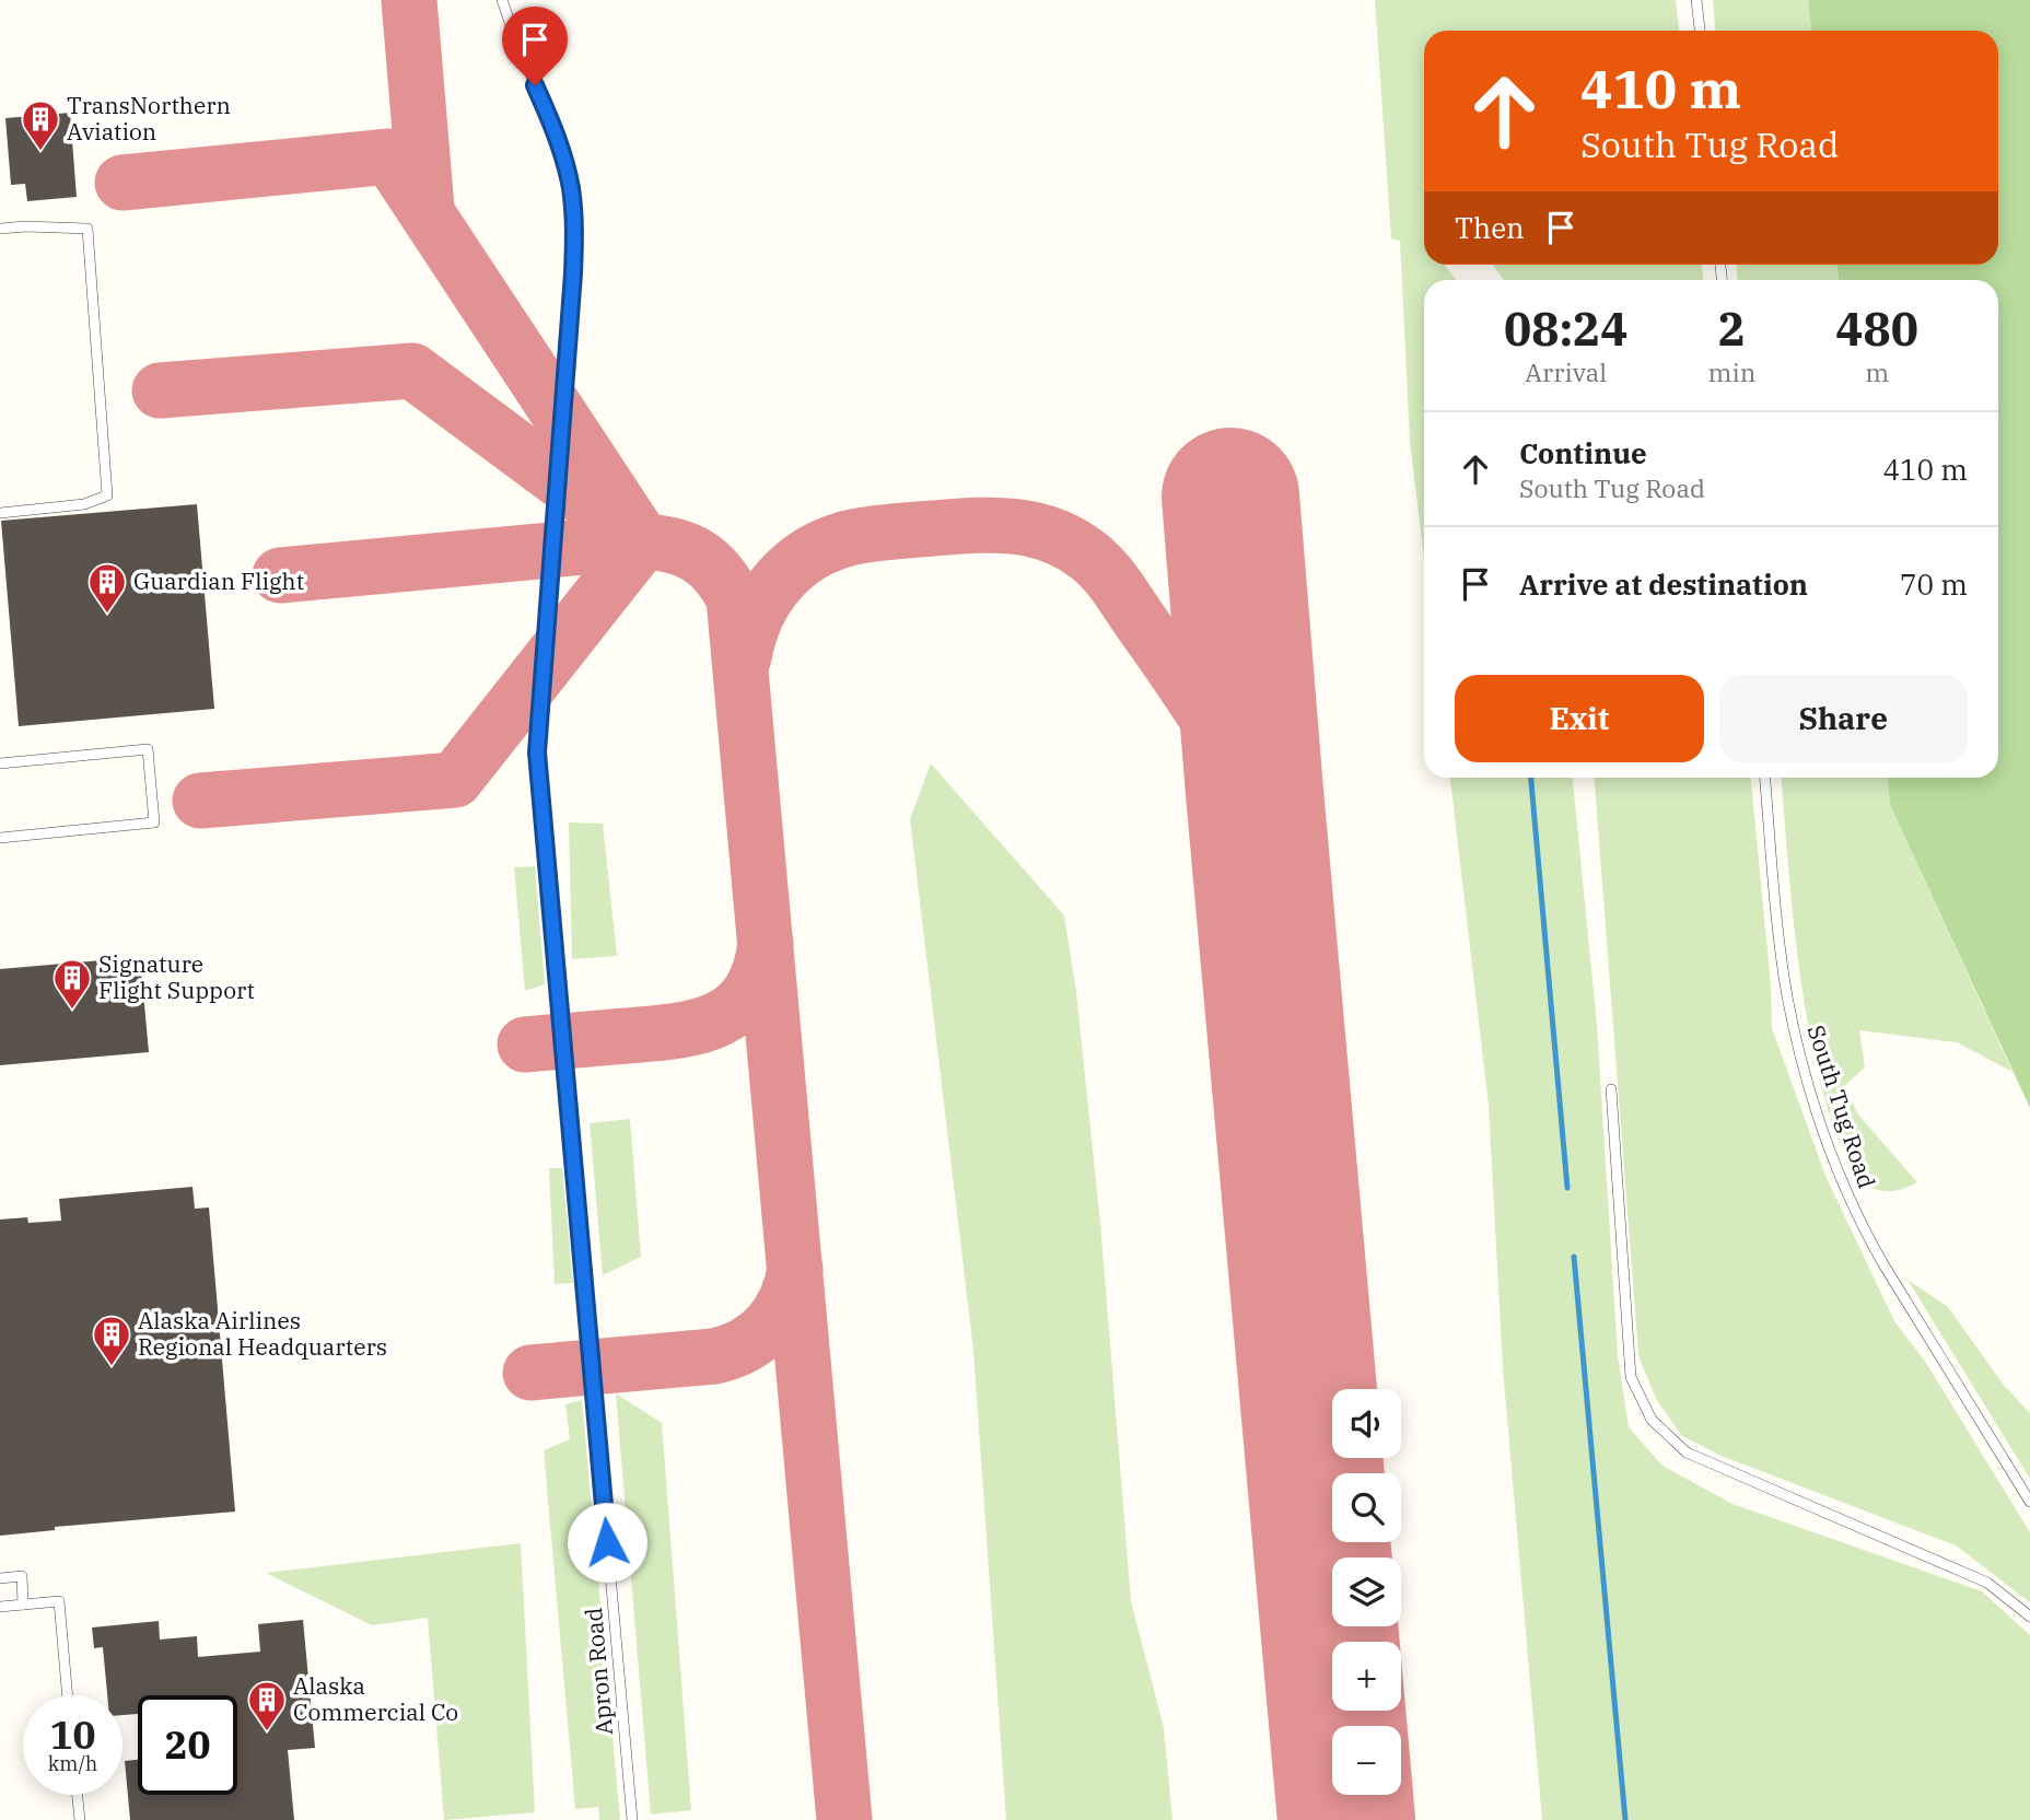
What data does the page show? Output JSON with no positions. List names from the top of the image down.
{
  "streets": {
    "lane": ["South Tug Road", "Apron Road"]
  },
  "places": {
    "building": [
      "TransNorthern Aviation",
      "Guardian Flight",
      "Signature Flight Support",
      "Alaska Airlines Regional Headquarters",
      "Alaska Commercial Co"
    ]
  },
  "page": {
    "turn": ["410 m", "South Tug Road"],
    "then": "Then",
    "eta": [
      "08:24",
      "Arrival",
      "2",
      "min",
      "480",
      "m"
    ],
    "list": [
      {
        "name": "Continue",
        "note": "South Tug Road",
        "value": "410 m"
      },
      {
        "name": "Arrive at destination",
        "value": "70 m"
      }
    ],
    "buttons": ["Exit", "Share"],
    "map_buttons": ["+", "−"],
    "speed": "10 km/h",
    "limit": "20"
  }
}
